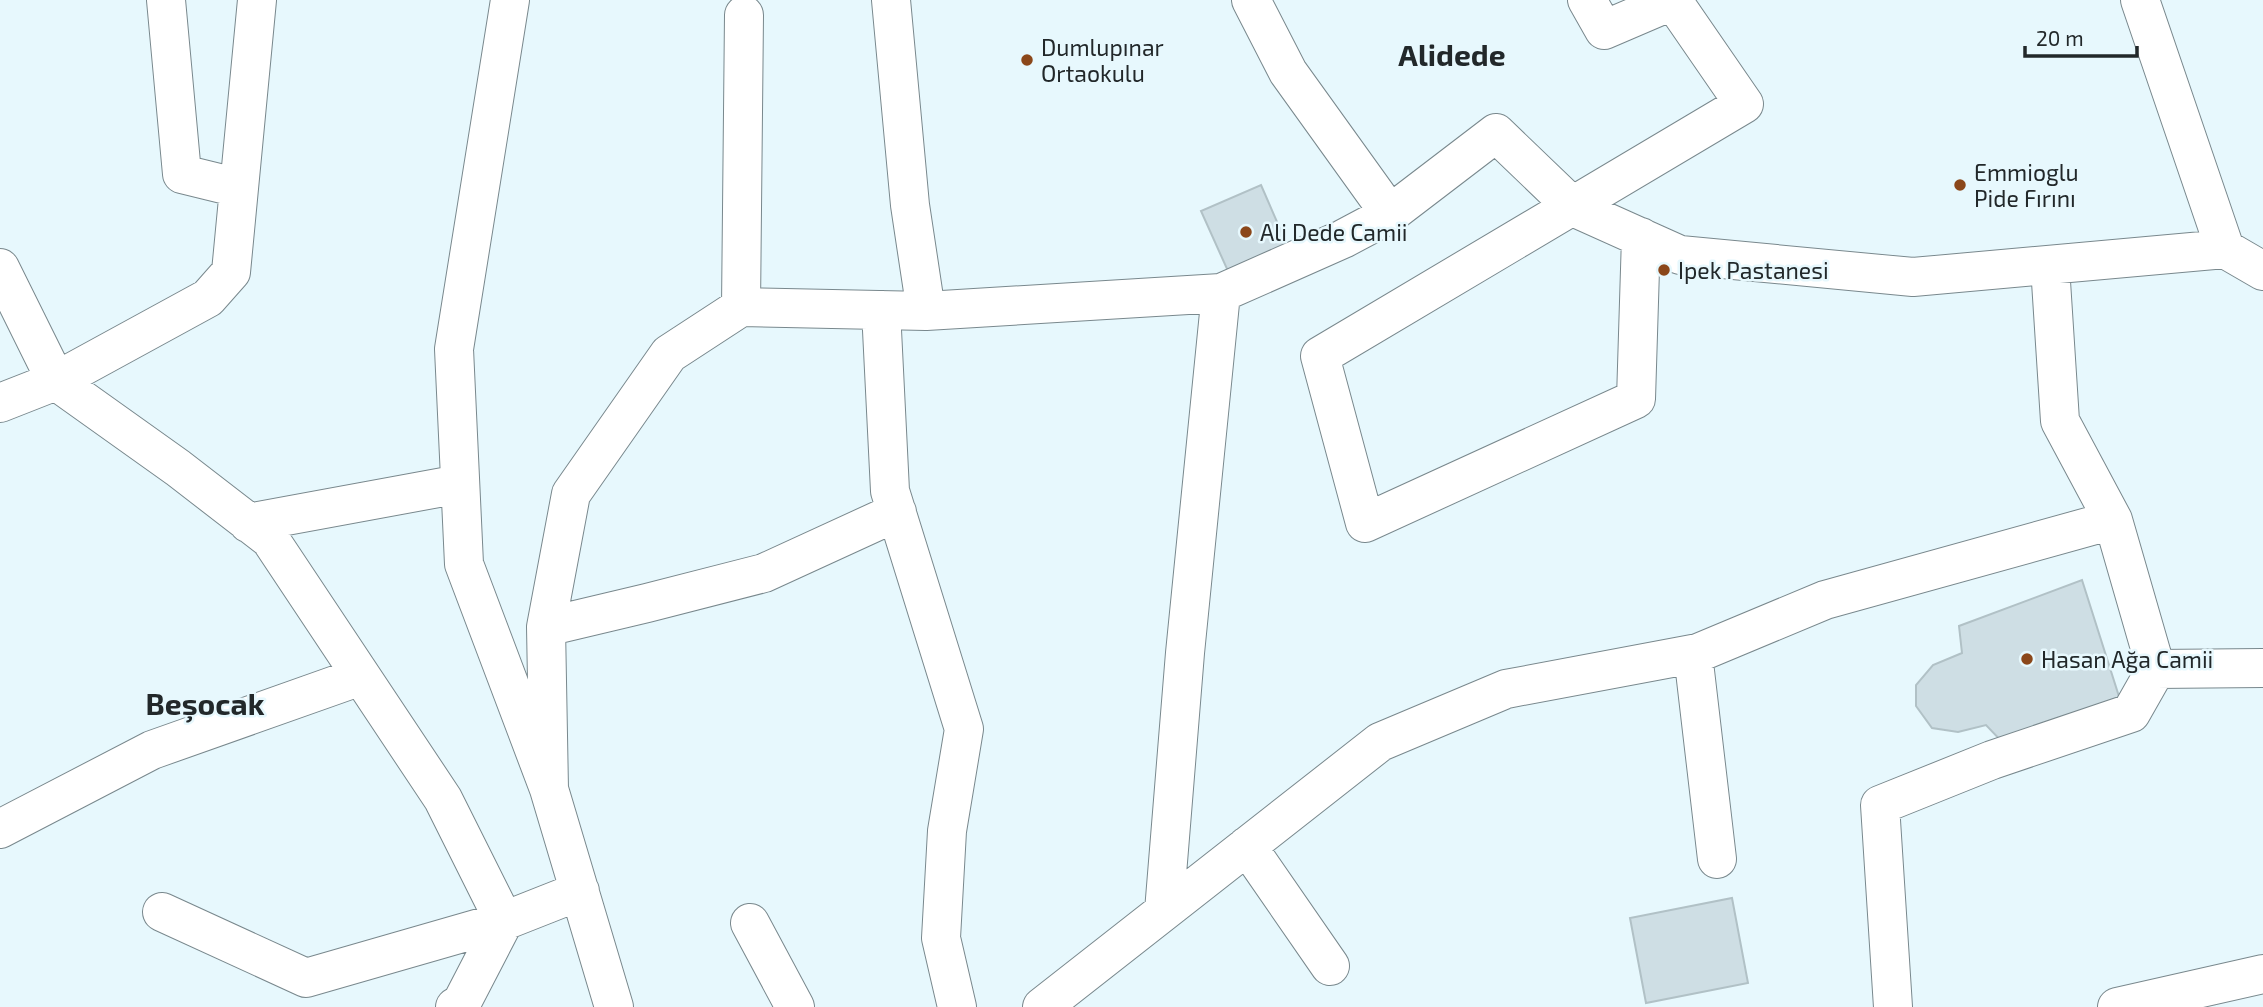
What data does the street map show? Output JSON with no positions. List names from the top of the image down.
{
  "districts": ["Alidede", "Beşocak"],
  "places": [
    "Dumlupınar Ortaokulu",
    "Emmioglu Pide Fırını",
    "Ali Dede Camii",
    "Ipek Pastanesi",
    "Hasan Ağa Camii"
  ],
  "scale_bar": "20 m"
}
